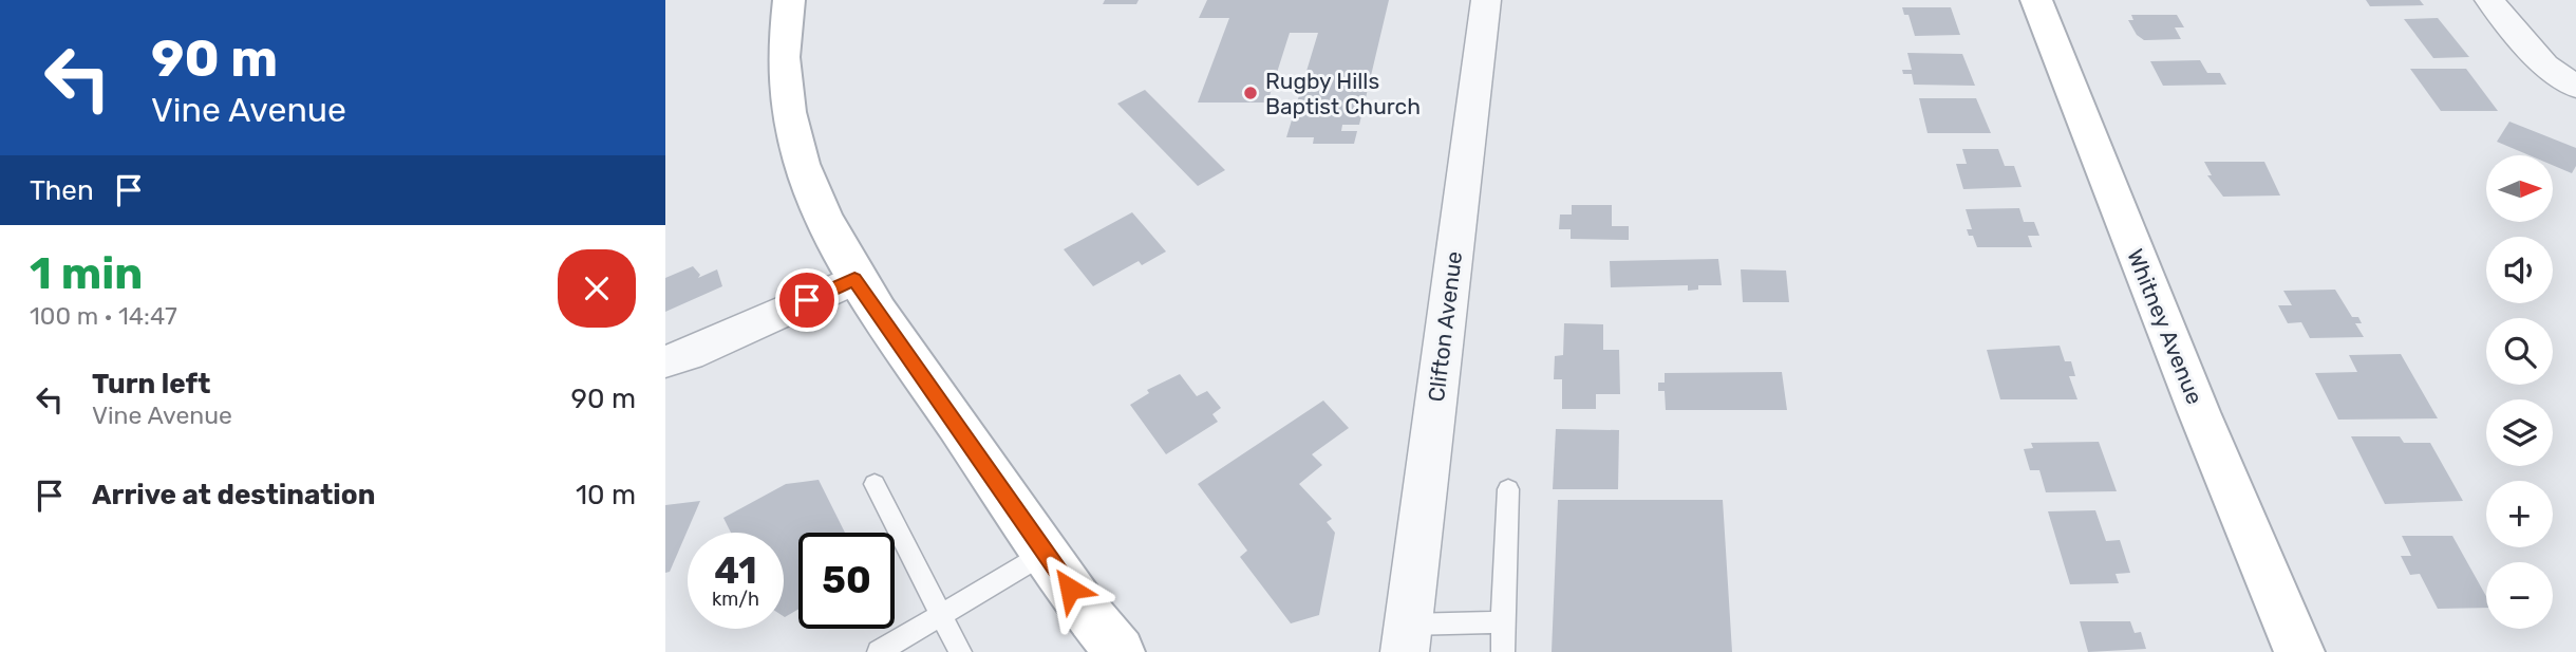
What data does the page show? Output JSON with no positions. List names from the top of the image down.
{
  "streets": {
    "main road": ["Whitney Avenue"],
    "street": ["Clifton Avenue"]
  },
  "places": ["Rugby Hills Baptist Church"],
  "north": "right",
  "page": {
    "turn": ["90 m", "Vine Avenue"],
    "then": "Then",
    "map_buttons": ["+", "−"],
    "heading": ["1 min", "100 m · 14:47"],
    "list": [
      {
        "name": "Turn left",
        "note": "Vine Avenue",
        "value": "90 m"
      },
      {
        "name": "Arrive at destination",
        "value": "10 m"
      }
    ],
    "speed": "41 km/h",
    "limit": "50"
  }
}
